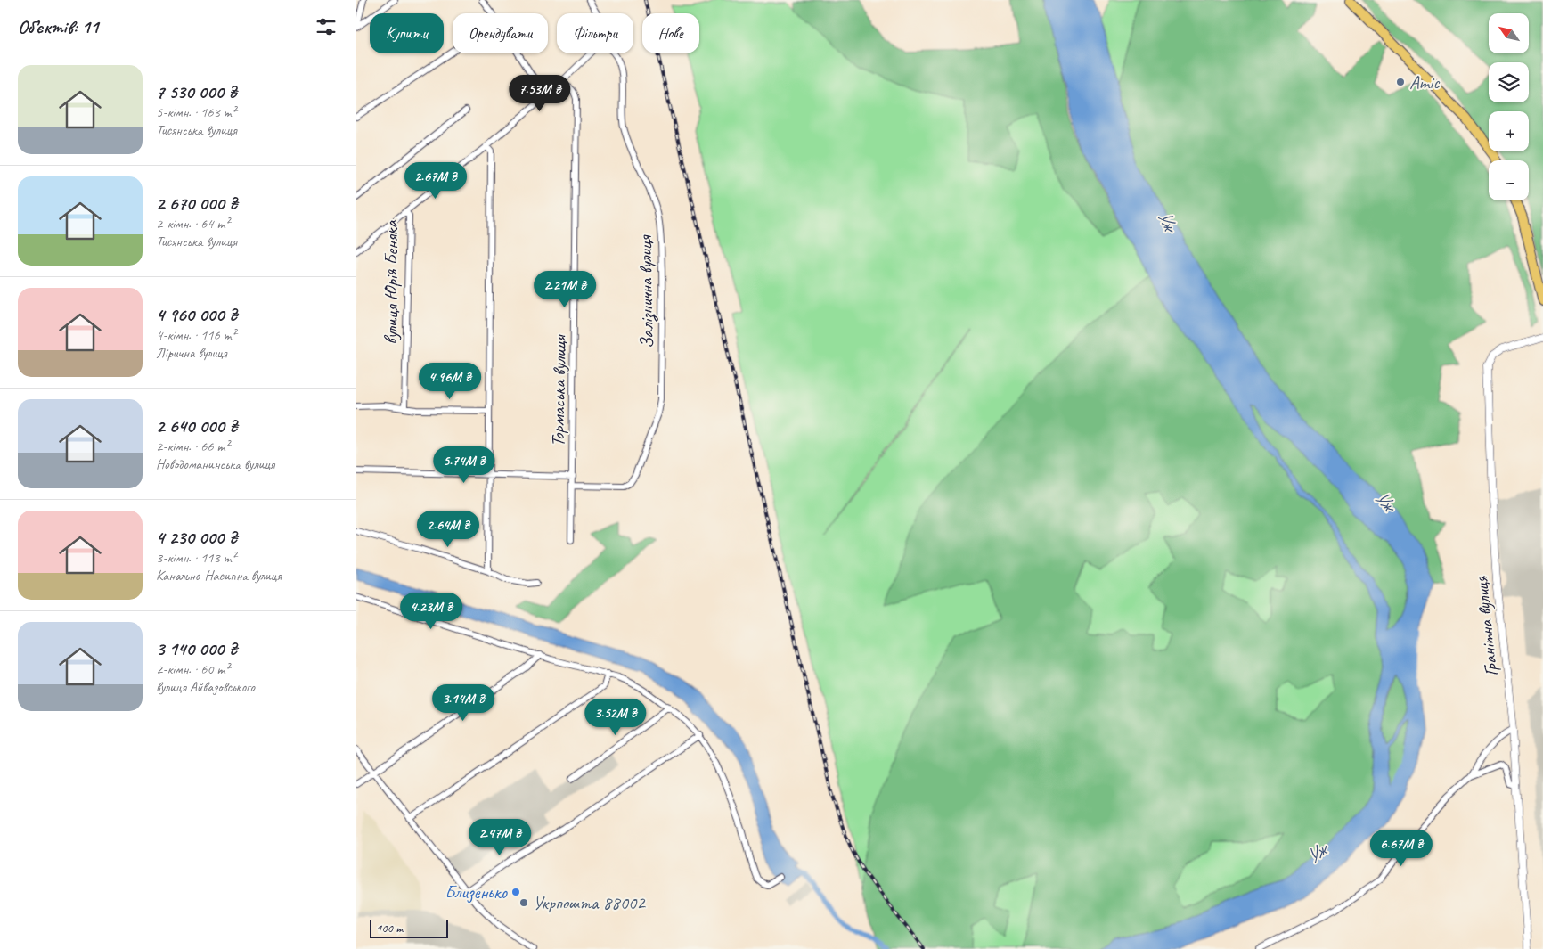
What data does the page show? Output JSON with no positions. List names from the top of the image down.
{
  "streets": {
    "street": [
      "вулиця Юрія Беняка",
      "Залізнична вулиця",
      "Тормаська вулиця",
      "Гранітна вулиця"
    ]
  },
  "crossings": [
    ["Залізнична вулиця", "Тормаська вулиця"]
  ],
  "water": ["Уж"],
  "places": ["Amic", "Близенько", "Укрпошта 88002"],
  "scale_bar": "100 m",
  "north": "top left",
  "page": {
    "heading": "Об’єктів: 11",
    "map_buttons": ["+", "−"],
    "chip": [
      "Купити",
      "Орендувати",
      "Фільтри",
      "Нове"
    ],
    "list": [
      {
        "name": "7 530 000 ₴",
        "note": "5-кімн. · 163 m² · Тисянська вулиця"
      },
      {
        "name": "2 670 000 ₴",
        "note": "2-кімн. · 64 m² · Тисянська вулиця"
      },
      {
        "name": "4 960 000 ₴",
        "note": "4-кімн. · 116 m² · Лірична вулиця"
      },
      {
        "name": "2 640 000 ₴",
        "note": "2-кімн. · 66 m² · Новодоманинська вулиця"
      },
      {
        "name": "4 230 000 ₴",
        "note": "3-кімн. · 113 m² · Канально-Насипна вулиця"
      },
      {
        "name": "3 140 000 ₴",
        "note": "2-кімн. · 60 m² · вулиця Айвазовського"
      }
    ],
    "price": [
      "7.53M ₴",
      "2.67M ₴",
      "2.21M ₴",
      "4.96M ₴",
      "5.74M ₴",
      "2.64M ₴",
      "4.23M ₴",
      "3.14M ₴",
      "3.52M ₴",
      "2.47M ₴",
      "6.67M ₴"
    ],
    "scale": "100 m"
  }
}
